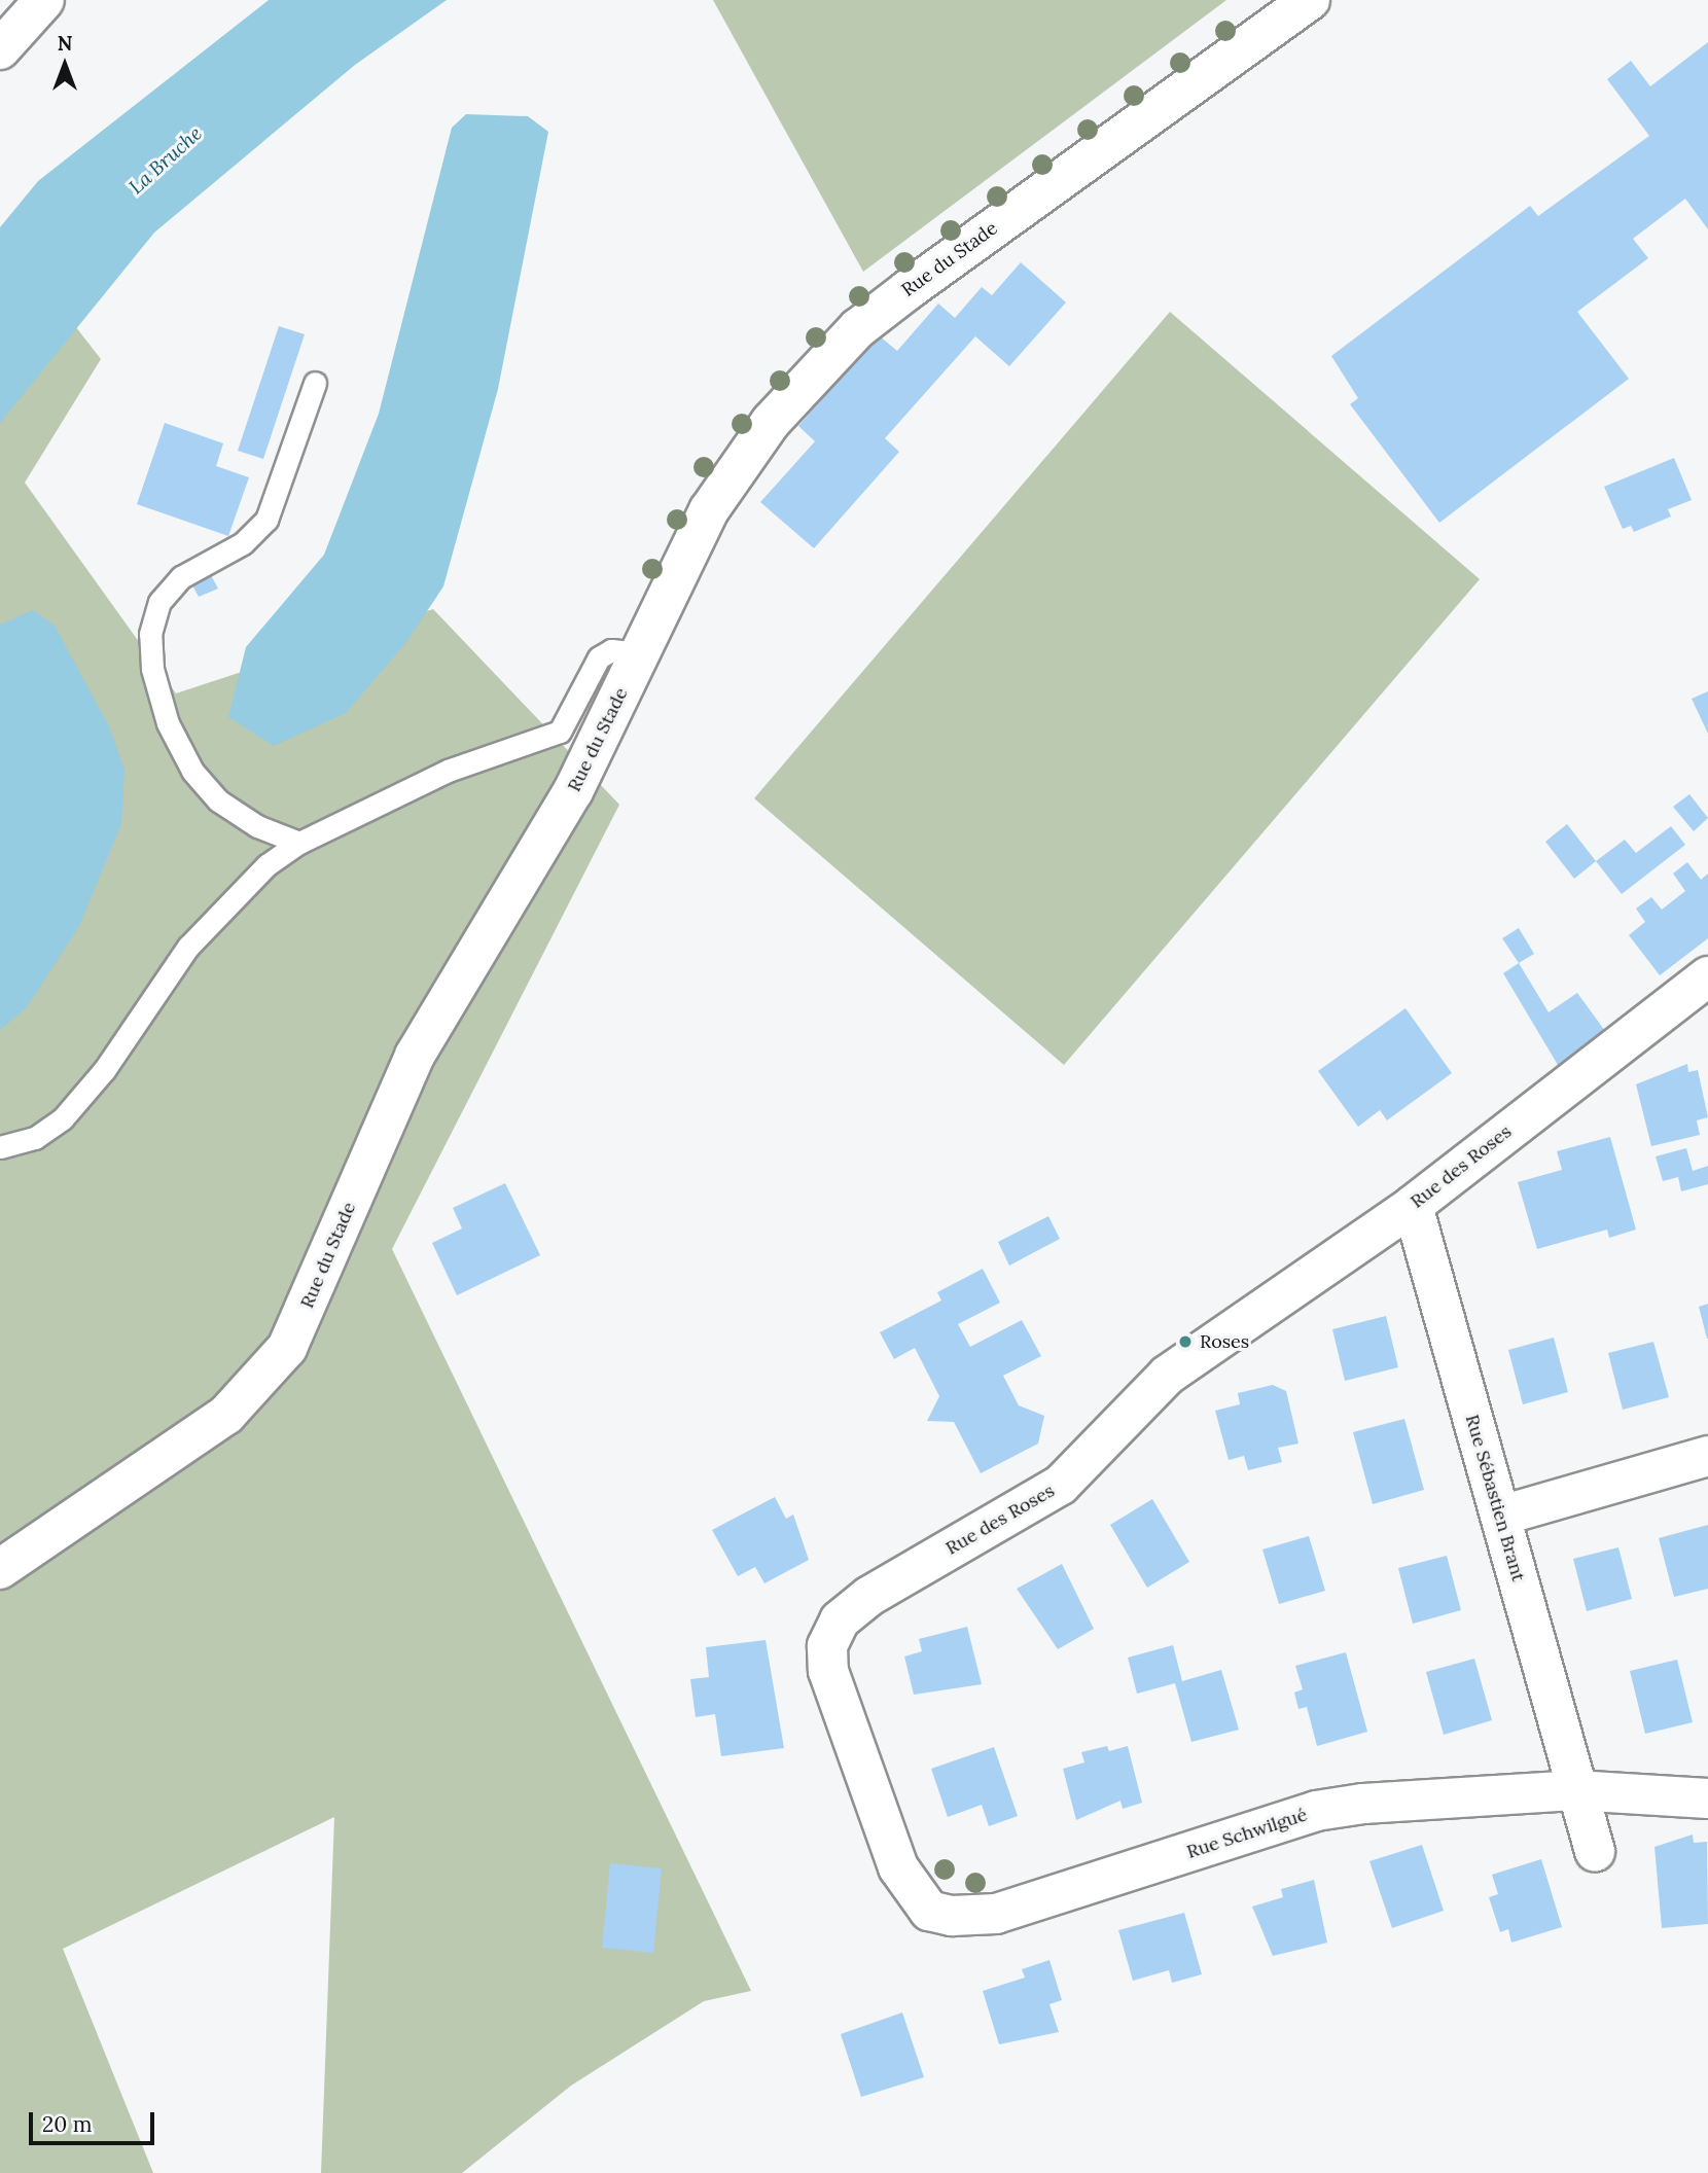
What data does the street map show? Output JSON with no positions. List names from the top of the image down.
{
  "streets": {
    "street": [
      "Rue du Stade",
      "Rue des Roses",
      "Rue Sébastien Brant",
      "Rue Schwilgué"
    ]
  },
  "crossings": [
    ["Rue des Roses", "Rue Sébastien Brant"],
    ["Rue des Roses", "Rue Schwilgué"],
    ["Rue Sébastien Brant", "Rue Schwilgué"]
  ],
  "water": ["La Bruche"],
  "places": ["Roses"],
  "scale_bar": "20 m",
  "north": "top"
}
